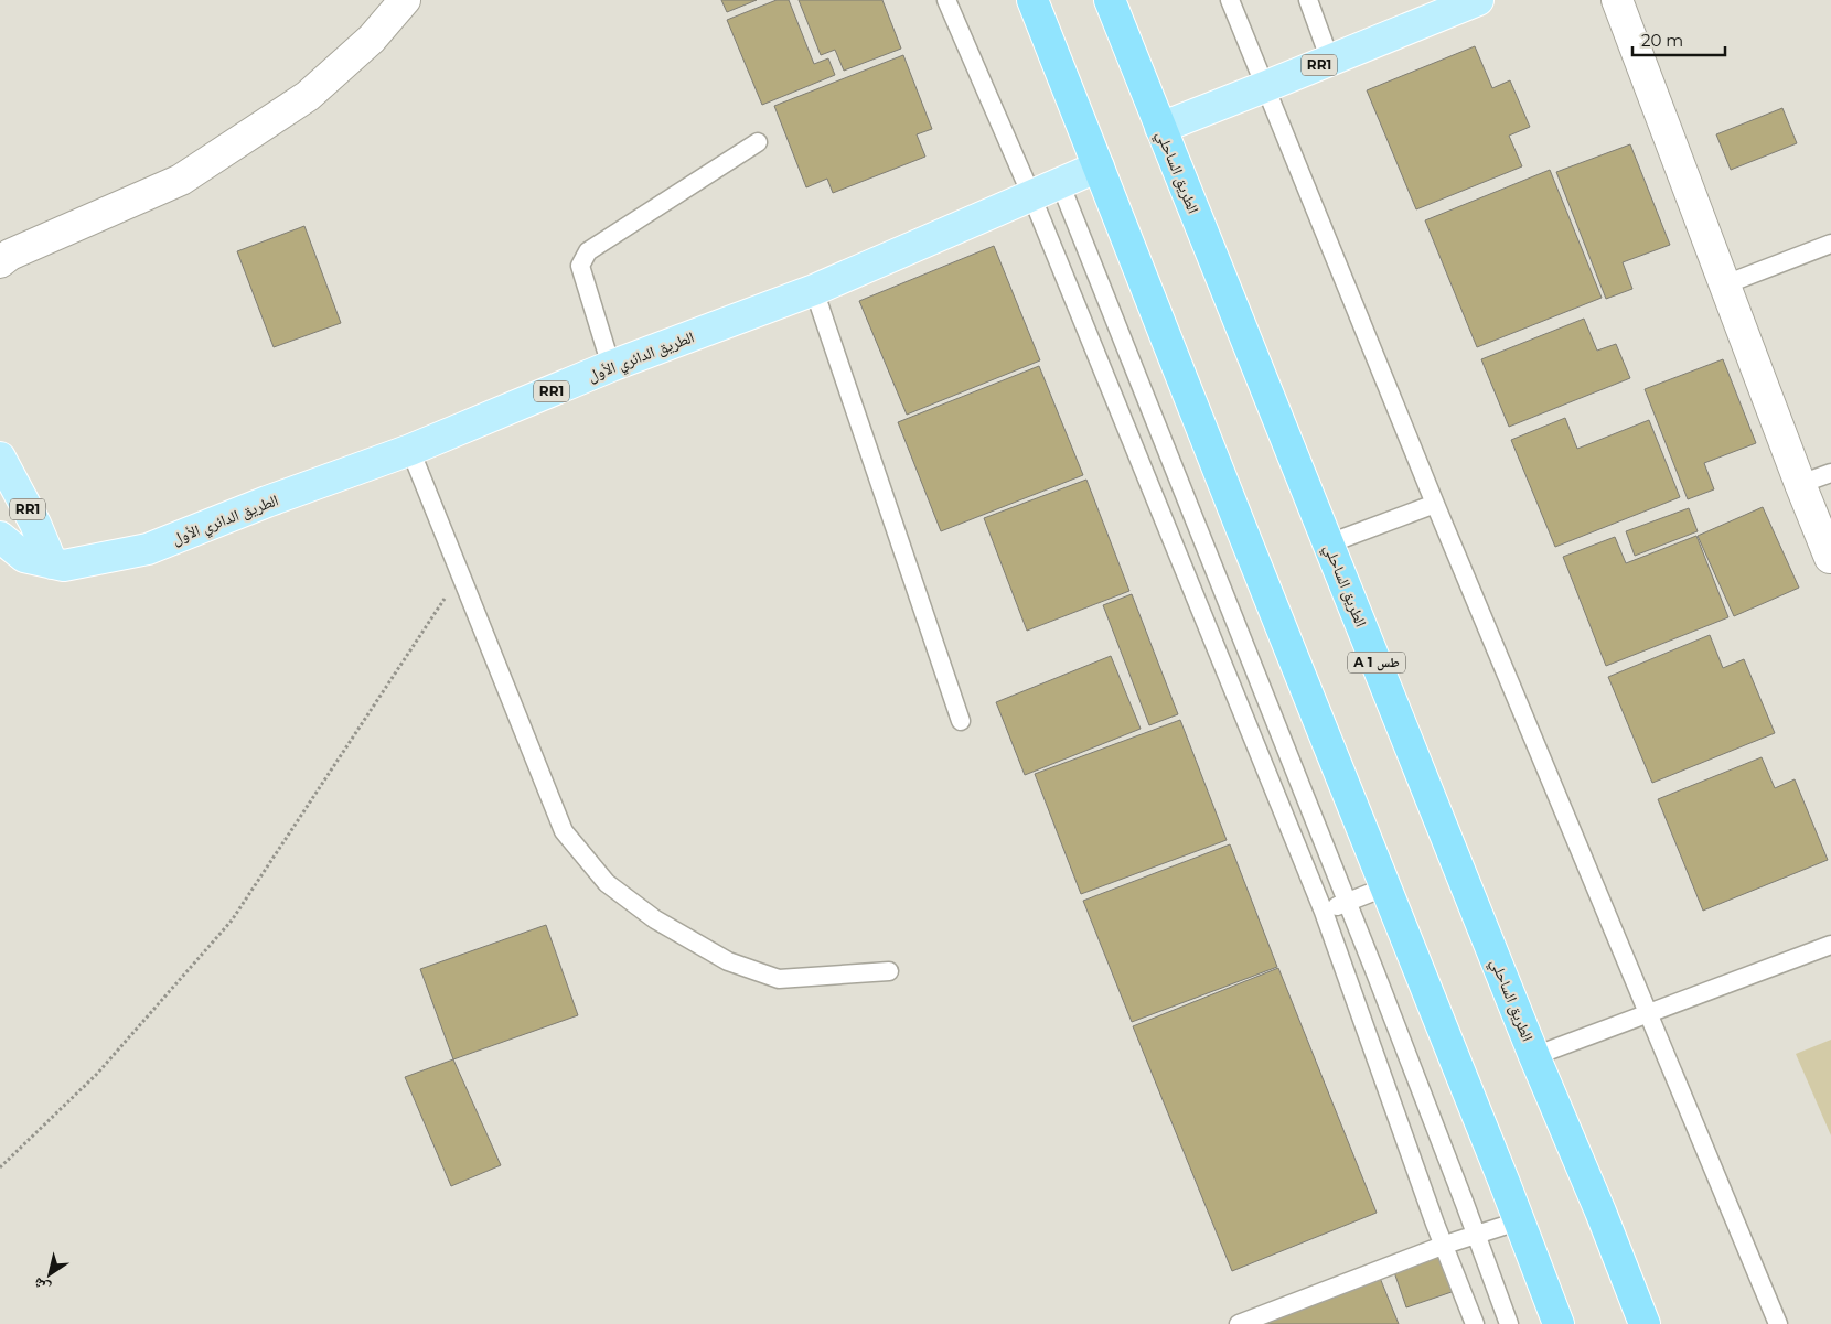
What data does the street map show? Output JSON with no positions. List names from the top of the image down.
{
  "streets": {
    "highway": ["الطريق الساحلي", "A 1 طس"],
    "main road": ["RR1", "الطريق الدائري الأول"]
  },
  "crossings": [
    ["RR1", "الطريق الساحلي"],
    ["RR1", "الطريق الدائري الأول"]
  ],
  "scale_bar": "20 m",
  "north": "bottom left"
}
